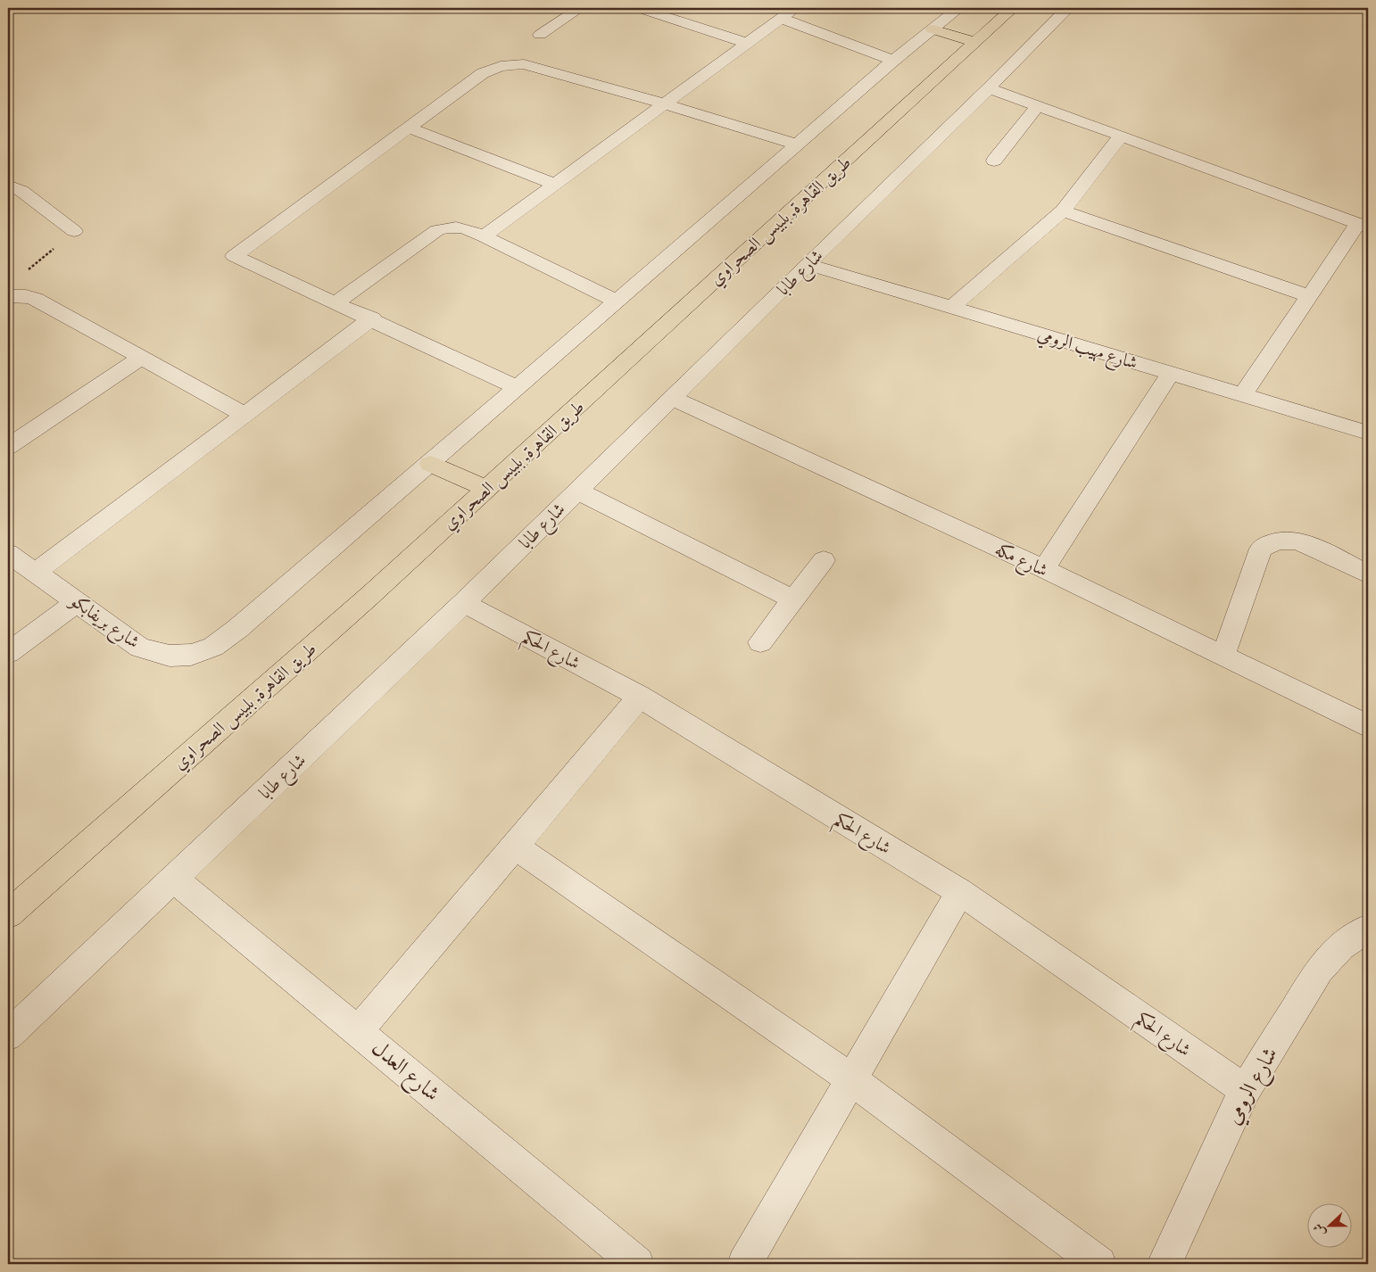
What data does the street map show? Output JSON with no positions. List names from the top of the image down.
{
  "streets": {
    "highway": ["طريق القاهرة, بلبيس الصحراوي"],
    "street": [
      "شارع طابا",
      "شارع مهيب الرومي",
      "شارع مكه",
      "شارع بريفابكو",
      "شارع الحكم",
      "شارع العدل",
      "شارع الرومي"
    ]
  },
  "crossings": [
    ["شارع طابا", "شارع مهيب الرومي"],
    ["شارع طابا", "شارع مكه"],
    ["شارع طابا", "شارع الحكم"],
    ["شارع طابا", "شارع العدل"],
    ["شارع الحكم", "شارع الرومي"]
  ],
  "north": "left"
}
